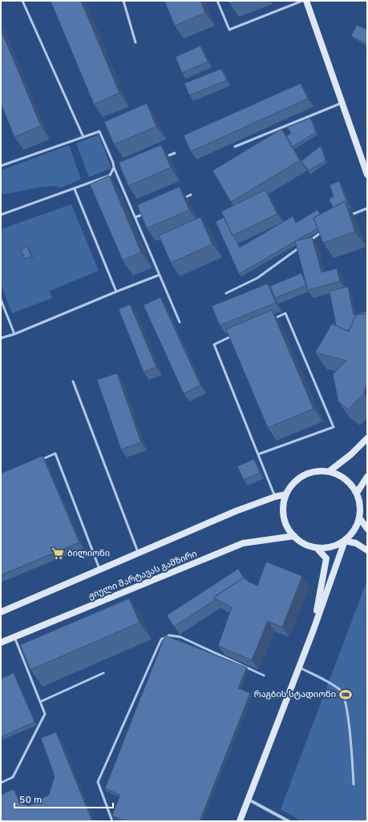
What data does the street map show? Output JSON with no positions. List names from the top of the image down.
{
  "streets": {
    "main road": ["ჟიული შარტავას გამზირი"]
  },
  "places": {
    "supermarket": ["ბილიონი"],
    "sports": ["რაგბის სტადიონი"]
  },
  "scale_bar": "50 m"
}
